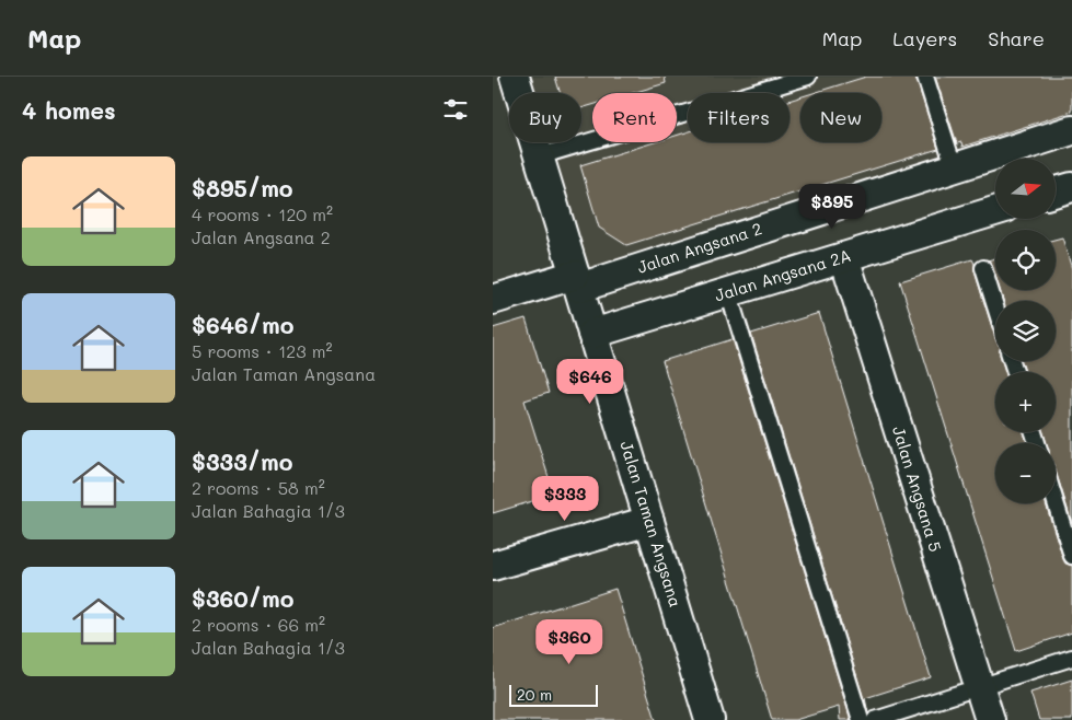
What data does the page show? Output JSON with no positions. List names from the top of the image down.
{
  "streets": {
    "street": [
      "Jalan Angsana 2",
      "Jalan Angsana 2A",
      "Jalan Angsana 5",
      "Jalan Taman Angsana"
    ]
  },
  "crossings": [
    ["Jalan Angsana 2", "Jalan Taman Angsana"],
    ["Jalan Angsana 2A", "Jalan Angsana 5"],
    ["Jalan Angsana 2A", "Jalan Taman Angsana"]
  ],
  "scale_bar": "20 m",
  "north": "right",
  "page": {
    "header": "Map",
    "nav": ["Map", "Layers", "Share"],
    "heading": "4 homes",
    "chip": [
      "Buy",
      "Rent",
      "Filters",
      "New"
    ],
    "list": [
      {
        "name": "$895/mo",
        "note": "4 rooms · 120 m² · Jalan Angsana 2"
      },
      {
        "name": "$646/mo",
        "note": "5 rooms · 123 m² · Jalan Taman Angsana"
      },
      {
        "name": "$333/mo",
        "note": "2 rooms · 58 m² · Jalan Bahagia 1/3"
      },
      {
        "name": "$360/mo",
        "note": "2 rooms · 66 m² · Jalan Bahagia 1/3"
      }
    ],
    "map_buttons": ["+", "−"],
    "price": [
      "$895",
      "$646",
      "$333",
      "$360"
    ],
    "scale": "20 m"
  }
}
